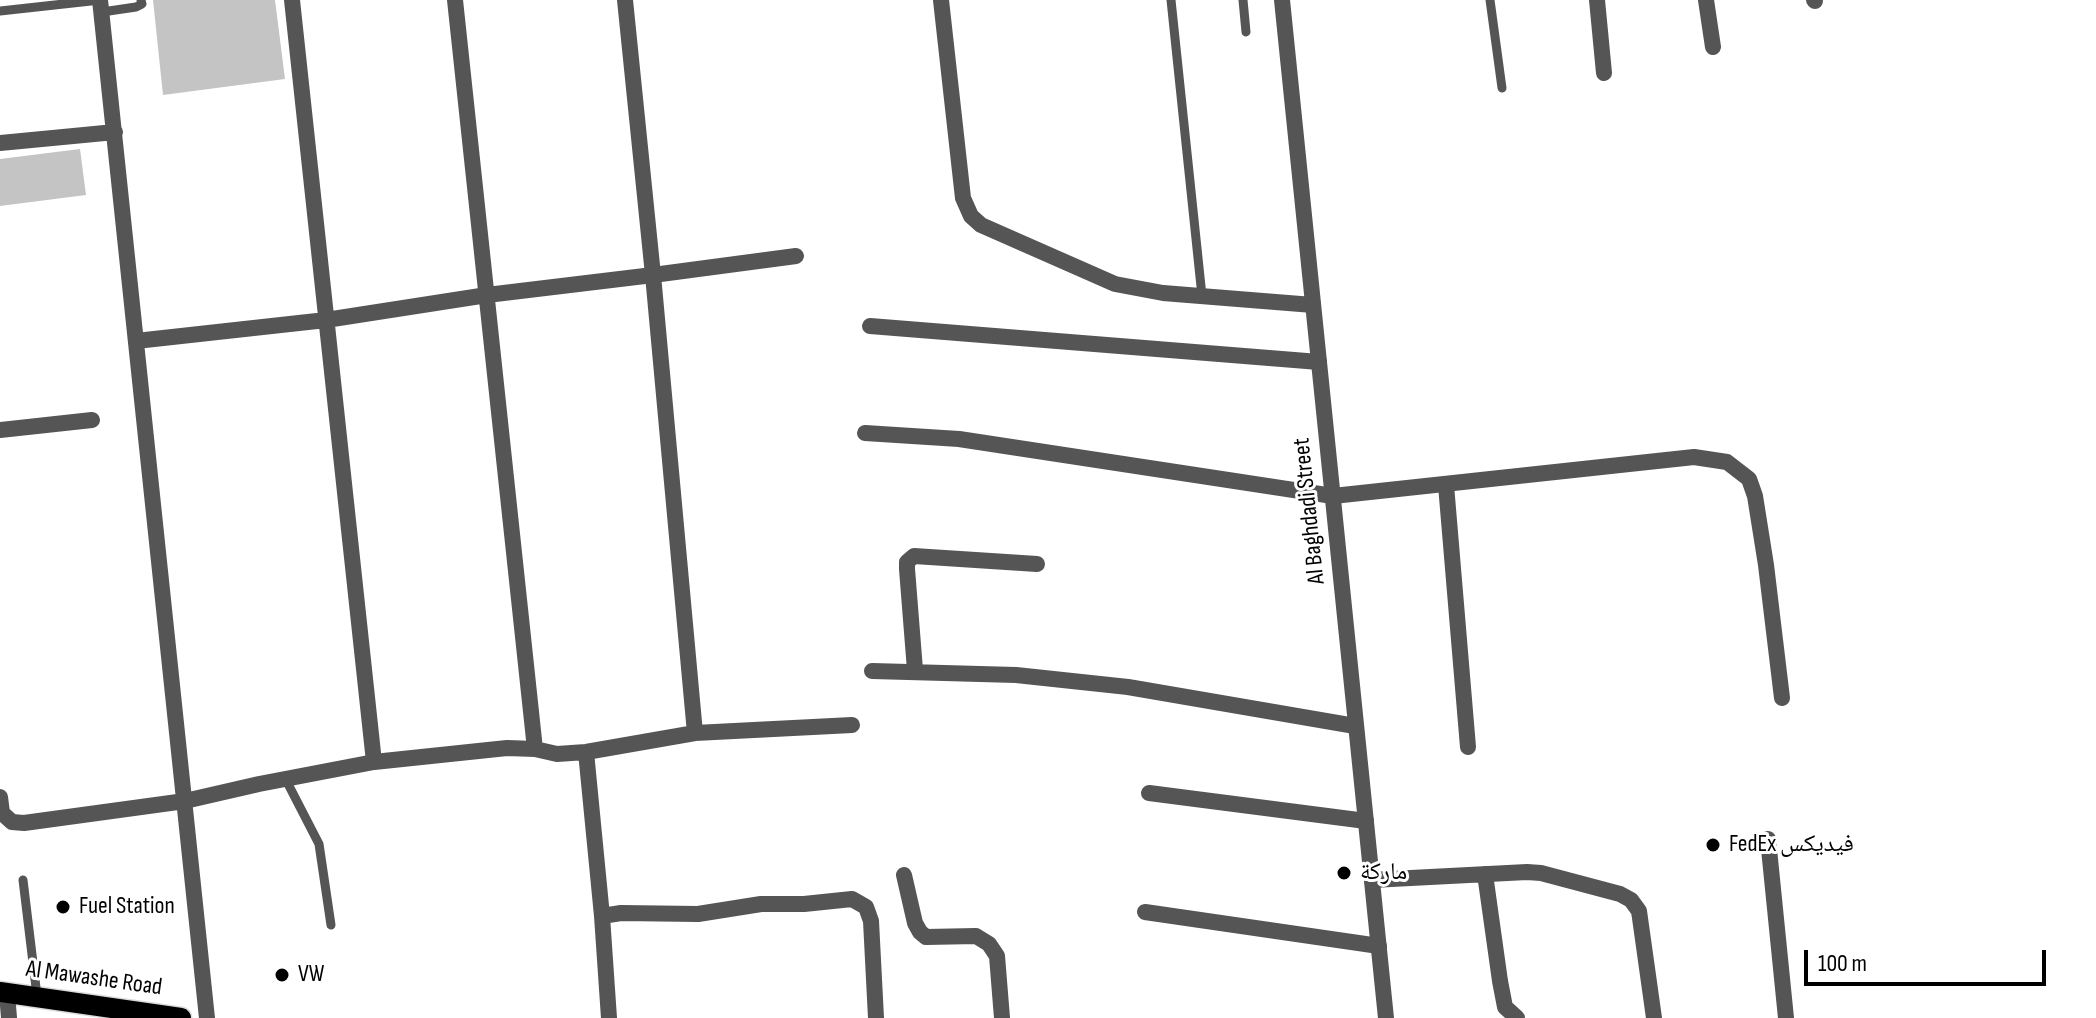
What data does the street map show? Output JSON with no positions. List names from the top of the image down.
{
  "streets": {
    "main road": ["Al Mawashe Road"],
    "street": ["Al Baghdadi Street"]
  },
  "places": [
    "FedEx فيديكس",
    "ماركة",
    "Fuel Station",
    "VW"
  ],
  "scale_bar": "100 m"
}
